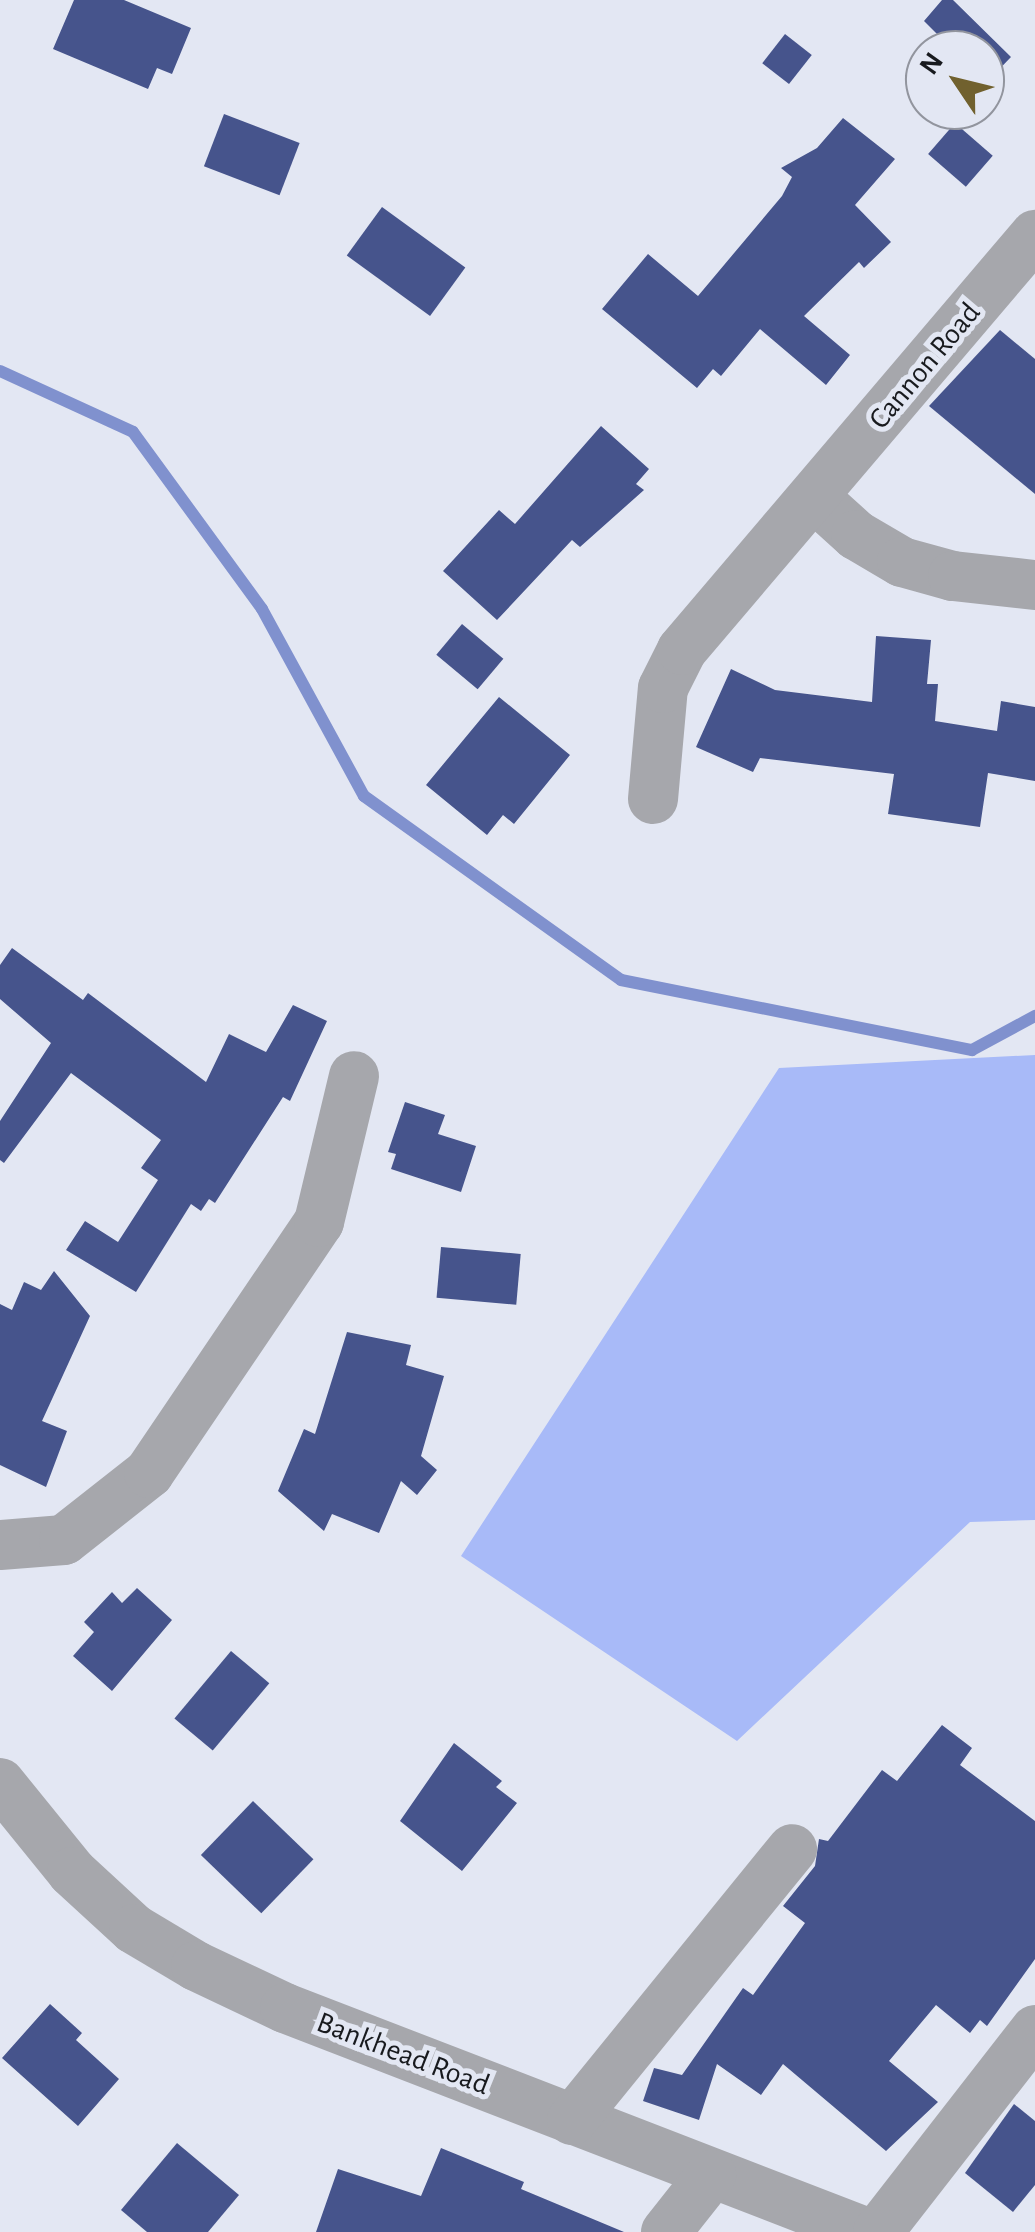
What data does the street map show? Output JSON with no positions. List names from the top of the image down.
{
  "streets": {
    "street": ["Cannon Road", "Bankhead Road"]
  },
  "north": "top left"
}
